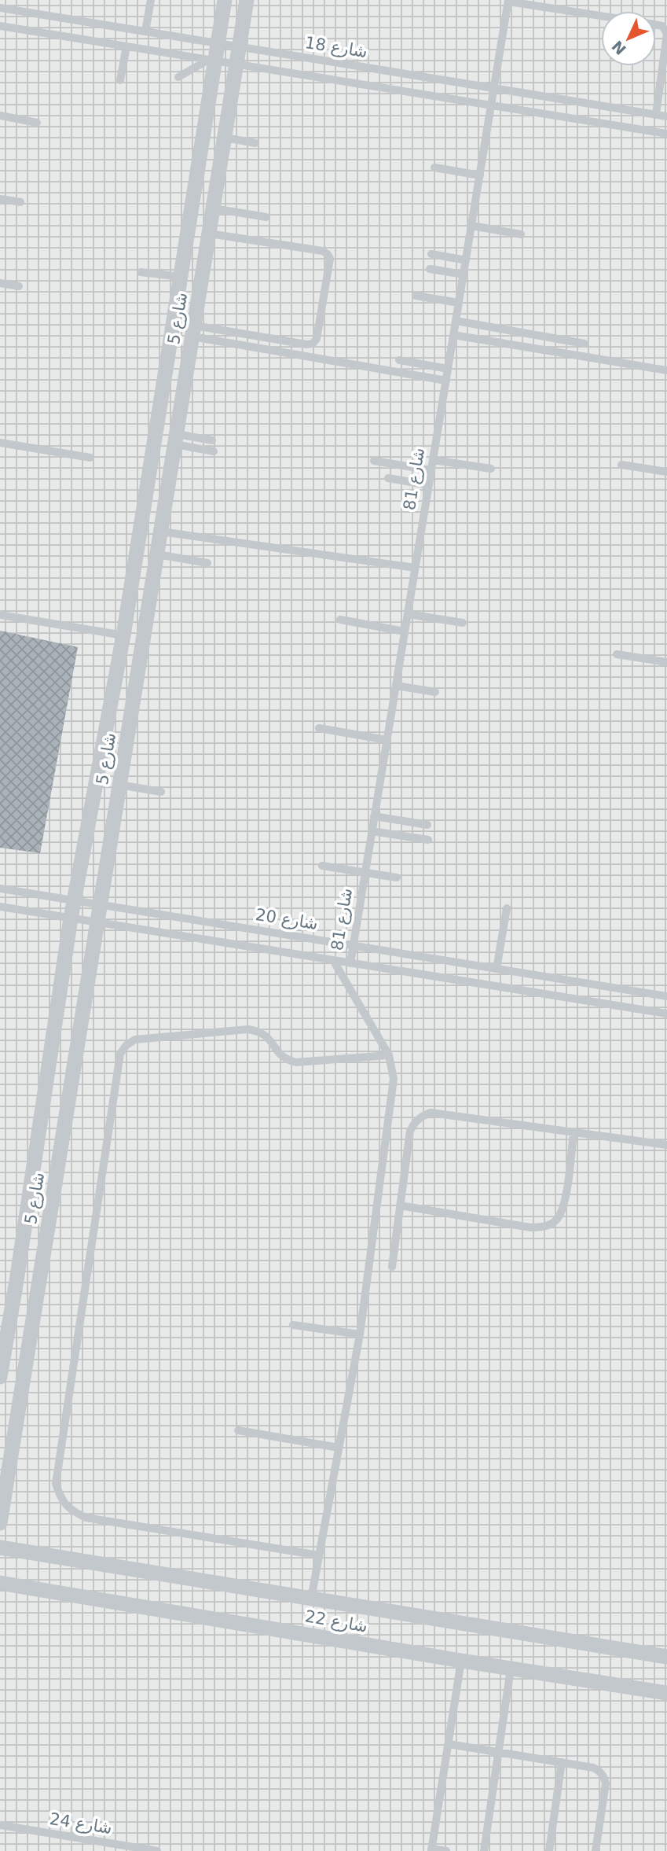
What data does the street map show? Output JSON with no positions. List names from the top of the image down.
{
  "streets": {
    "street": ["شارع 5", "شارع 22"],
    "lane": [
      "شارع 18",
      "شارع 81",
      "شارع 20",
      "شارع 24"
    ]
  },
  "crossings": [
    ["شارع 18", "شارع 5"],
    ["شارع 18", "شارع 81"],
    ["شارع 5", "شارع 20"],
    ["شارع 81", "شارع 20"]
  ],
  "north": "bottom left"
}
